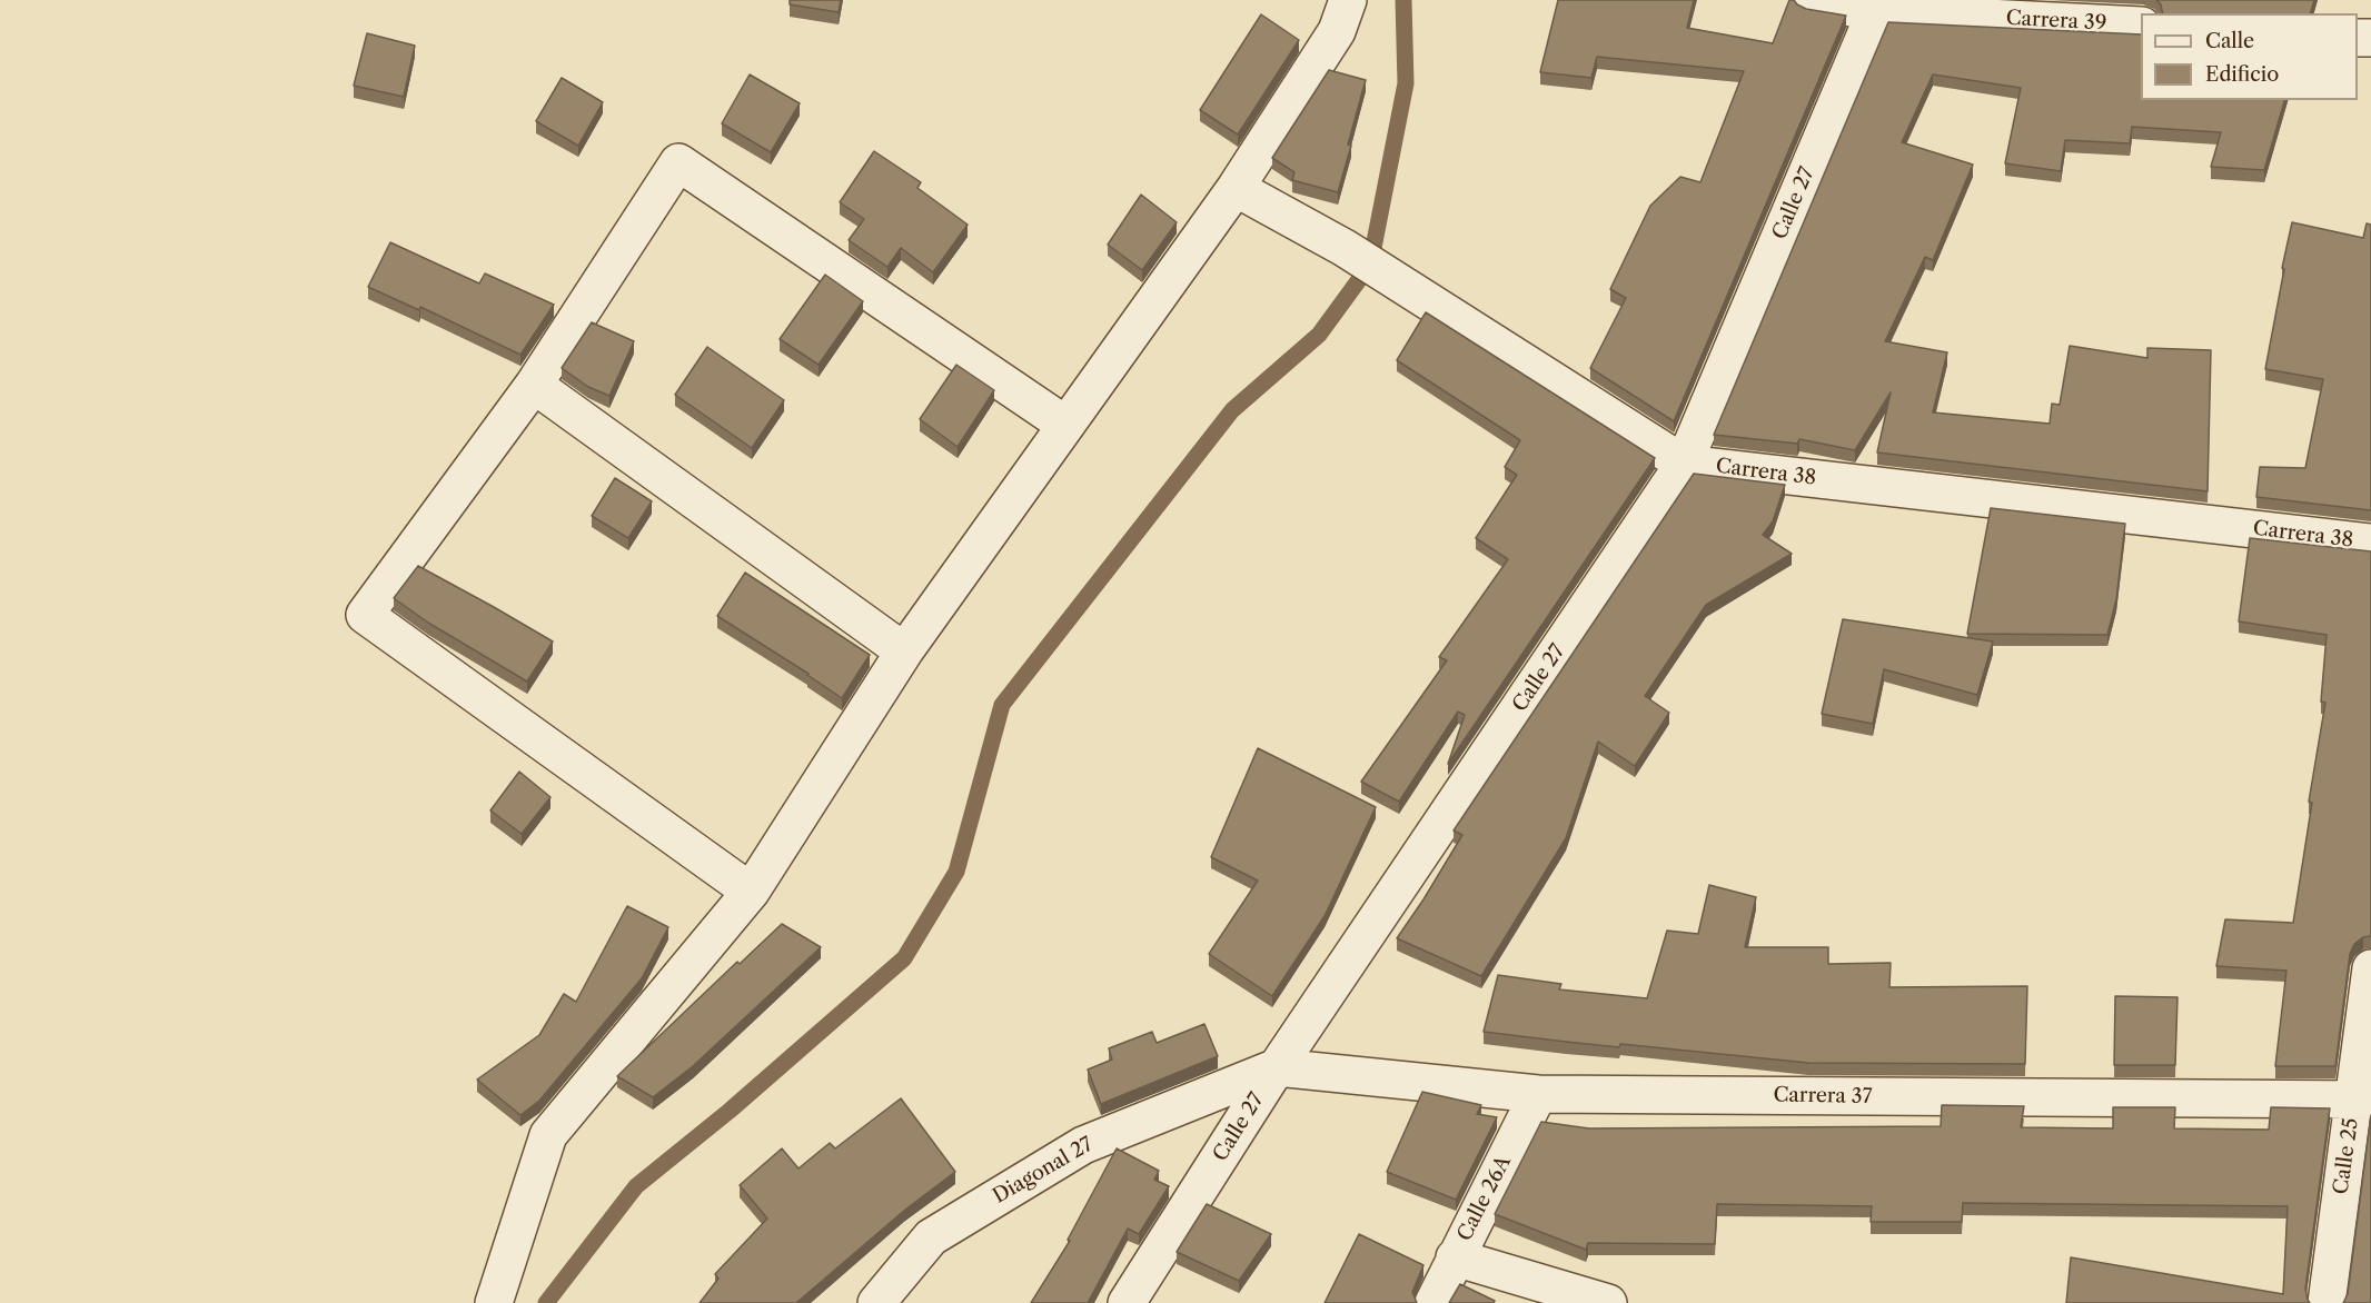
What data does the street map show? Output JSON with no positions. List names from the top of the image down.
{
  "streets": {
    "street": [
      "Carrera 39",
      "Calle 27",
      "Carrera 38",
      "Carrera 37",
      "Calle 25",
      "Diagonal 27",
      "Calle 26A"
    ]
  },
  "crossings": [
    ["Carrera 39", "Calle 27"],
    ["Calle 27", "Carrera 38"],
    ["Calle 27", "Carrera 37"],
    ["Calle 27", "Diagonal 27"],
    ["Carrera 37", "Calle 25"],
    ["Carrera 37", "Diagonal 27"],
    ["Carrera 37", "Calle 26A"]
  ],
  "legend": ["Calle", "Edificio"]
}
